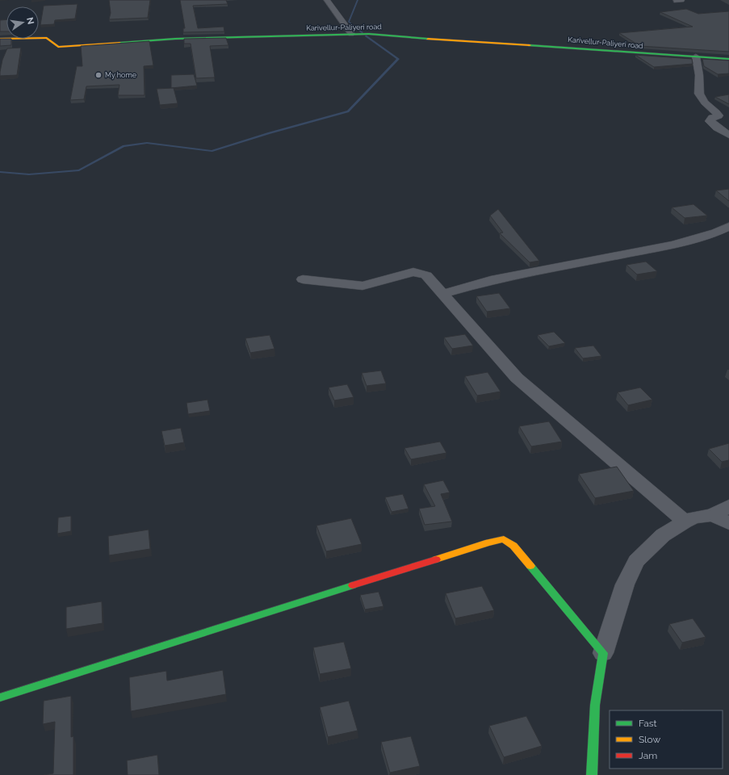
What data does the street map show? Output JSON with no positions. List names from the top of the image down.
{
  "streets": {
    "street": ["Karivellur-Paliyeri road"]
  },
  "places": ["My home"],
  "legend": ["Fast", "Slow", "Jam"],
  "north": "right"
}
